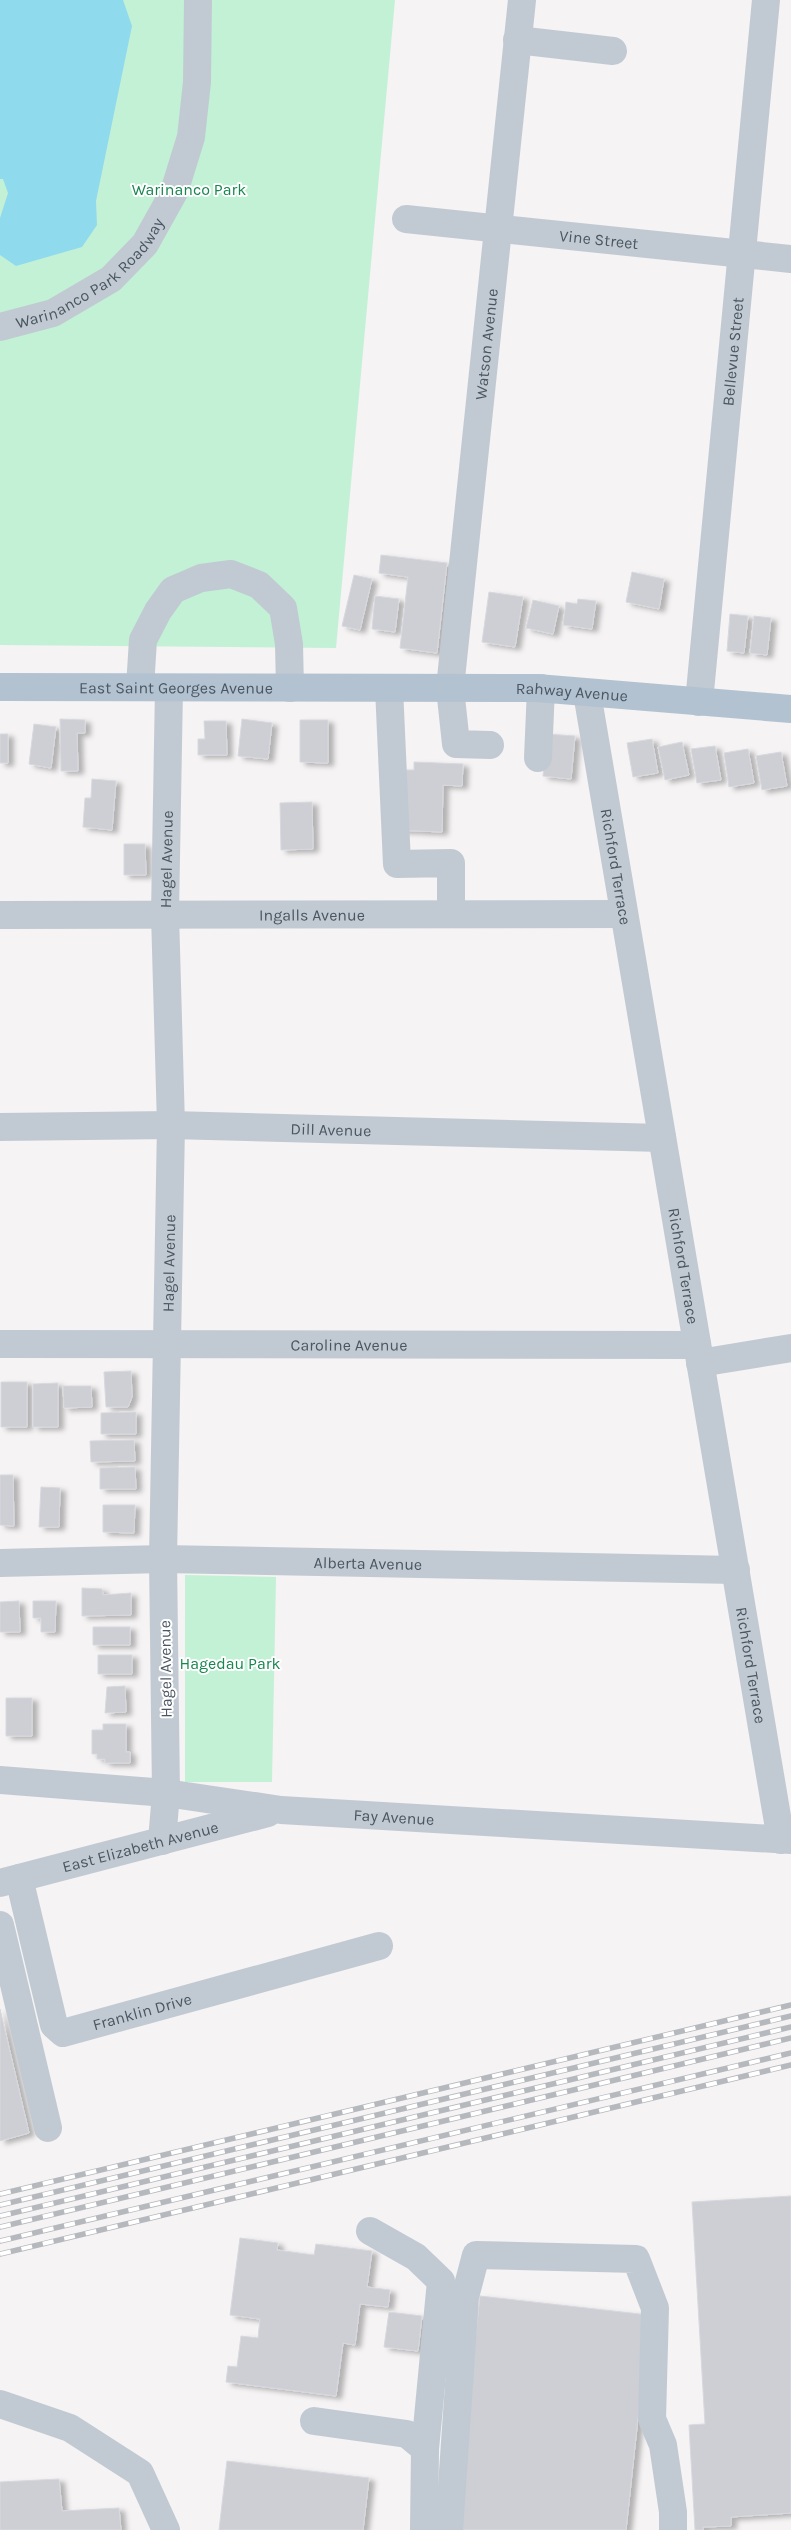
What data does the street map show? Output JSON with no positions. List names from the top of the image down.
{
  "streets": {
    "main road": ["East Saint Georges Avenue", "Rahway Avenue"],
    "street": [
      "Vine Street",
      "Warinanco Park Roadway",
      "Watson Avenue",
      "Bellevue Street",
      "Hagel Avenue",
      "Richford Terrace",
      "Ingalls Avenue",
      "Dill Avenue",
      "Caroline Avenue",
      "Alberta Avenue",
      "Fay Avenue",
      "East Elizabeth Avenue",
      "Franklin Drive"
    ]
  },
  "crossings": [
    ["Vine Street", "Watson Avenue"],
    ["Vine Street", "Bellevue Street"],
    ["Watson Avenue", "Rahway Avenue"],
    ["Bellevue Street", "Rahway Avenue"],
    ["East Saint Georges Avenue", "Rahway Avenue"],
    ["East Saint Georges Avenue", "Hagel Avenue"],
    ["Rahway Avenue", "Richford Terrace"],
    ["Hagel Avenue", "Ingalls Avenue"],
    ["Hagel Avenue", "Dill Avenue"],
    ["Hagel Avenue", "Caroline Avenue"],
    ["Hagel Avenue", "Alberta Avenue"],
    ["Hagel Avenue", "Fay Avenue"],
    ["Hagel Avenue", "East Elizabeth Avenue"],
    ["Richford Terrace", "Ingalls Avenue"],
    ["Richford Terrace", "Dill Avenue"],
    ["Richford Terrace", "Caroline Avenue"],
    ["Richford Terrace", "Alberta Avenue"],
    ["Richford Terrace", "Fay Avenue"],
    ["Fay Avenue", "East Elizabeth Avenue"],
    ["East Elizabeth Avenue", "Franklin Drive"]
  ],
  "parks": ["Warinanco Park", "Hagedau Park"]
}
